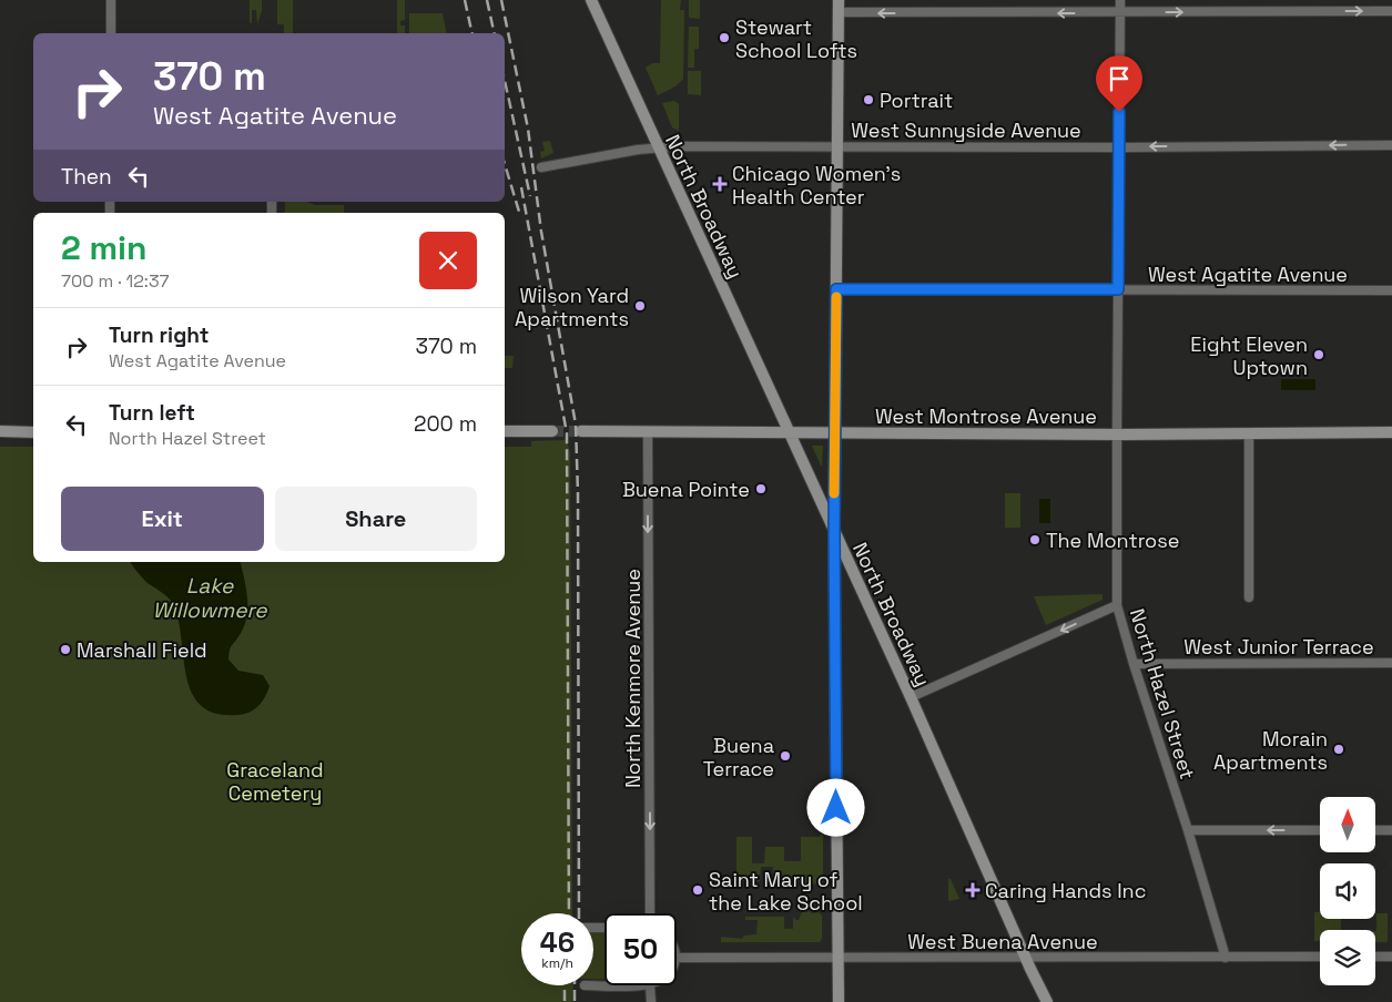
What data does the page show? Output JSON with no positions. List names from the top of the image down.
{
  "streets": {
    "main road": ["North Broadway", "West Montrose Avenue"],
    "street": [
      "West Sunnyside Avenue",
      "West Agatite Avenue",
      "West Junior Terrace",
      "North Kenmore Avenue",
      "North Hazel Street",
      "West Buena Avenue"
    ]
  },
  "crossings": [
    ["West Sunnyside Avenue", "North Broadway"],
    ["West Sunnyside Avenue", "North Hazel Street"],
    ["North Broadway", "West Montrose Avenue"],
    ["North Broadway", "West Buena Avenue"],
    ["West Agatite Avenue", "North Hazel Street"],
    ["West Montrose Avenue", "North Kenmore Avenue"],
    ["West Montrose Avenue", "North Hazel Street"],
    ["West Junior Terrace", "North Hazel Street"],
    ["North Hazel Street", "West Buena Avenue"]
  ],
  "one_way": ["North Kenmore Avenue"],
  "water": ["Lake Willowmere"],
  "parks": ["Graceland Cemetery"],
  "places": {
    "other": [
      "Stewart School Lofts",
      "Portrait",
      "Wilson Yard Apartments",
      "Eight Eleven Uptown",
      "Buena Pointe",
      "The Montrose",
      "Marshall Field",
      "Morain Apartments",
      "Buena Terrace",
      "Saint Mary of the Lake School"
    ],
    "health": ["Chicago Women's Health Center", "Caring Hands Inc"]
  },
  "north": "top",
  "page": {
    "turn": ["370 m", "West Agatite Avenue"],
    "then": "Then",
    "heading": ["2 min", "700 m · 12:37"],
    "list": [
      {
        "name": "Turn right",
        "note": "West Agatite Avenue",
        "value": "370 m"
      },
      {
        "name": "Turn left",
        "note": "North Hazel Street",
        "value": "200 m"
      }
    ],
    "buttons": ["Exit", "Share"],
    "speed": "46 km/h",
    "limit": "50"
  }
}
